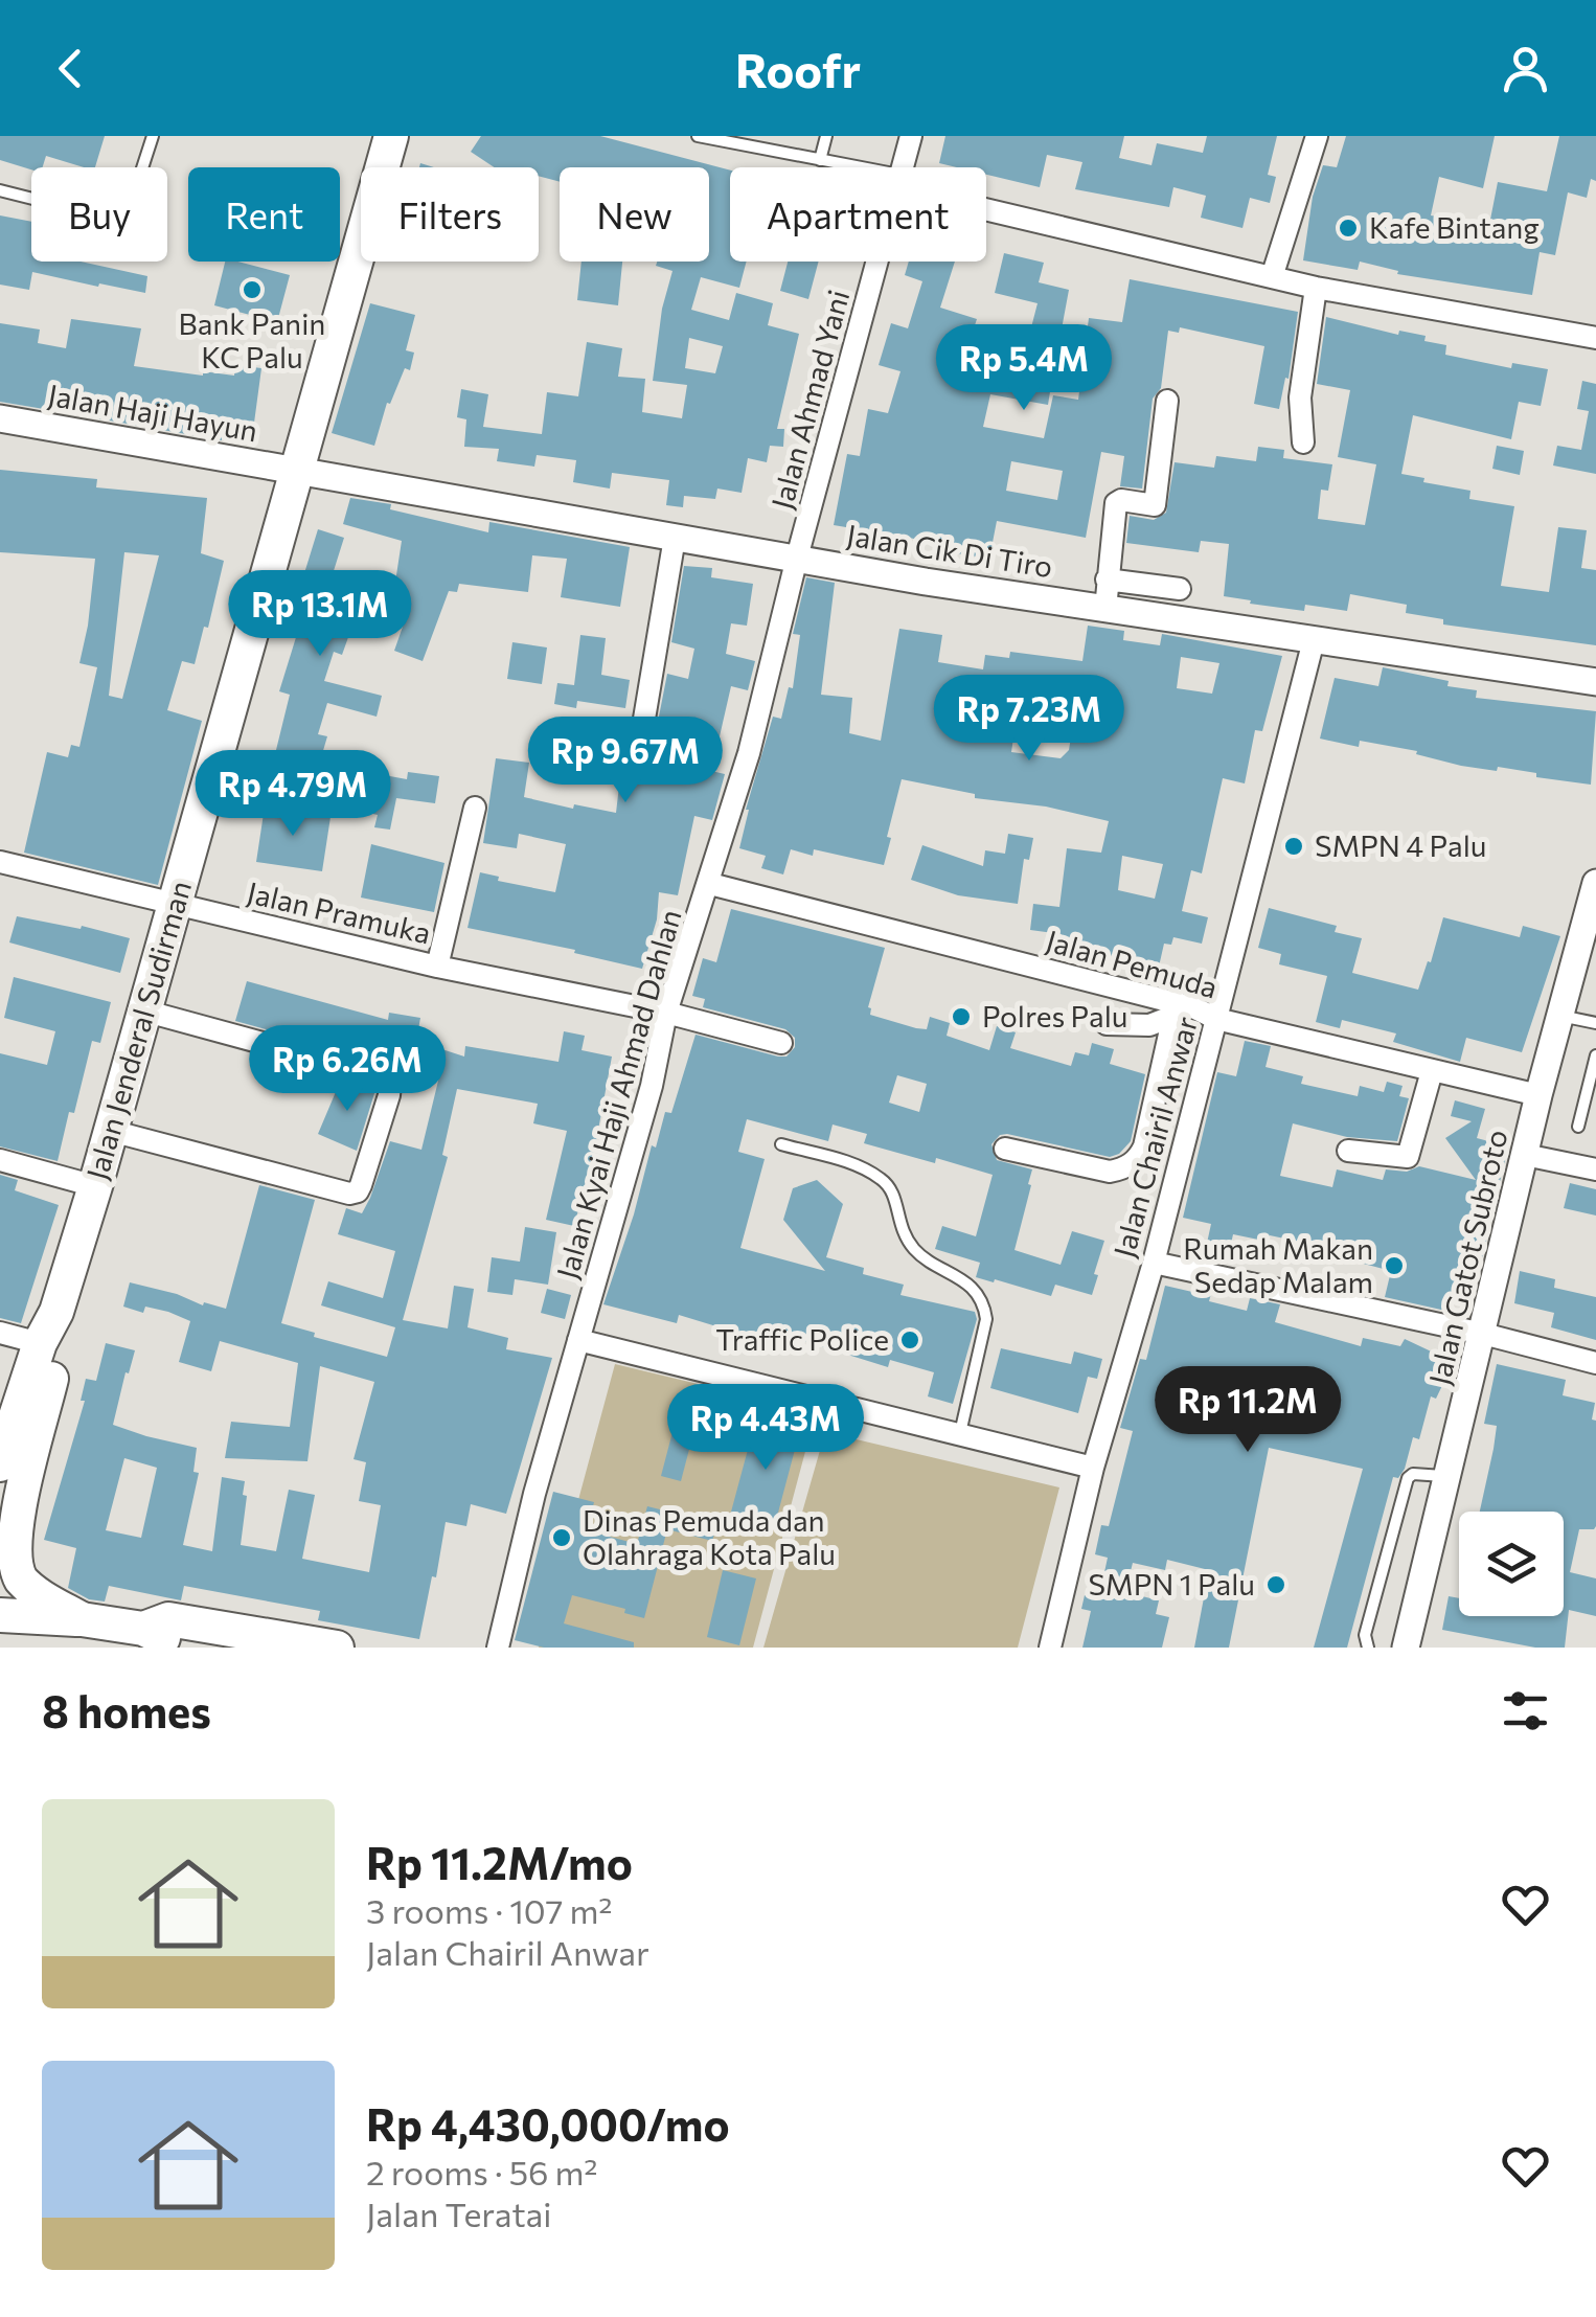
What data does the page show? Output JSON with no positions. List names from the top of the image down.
{
  "streets": {
    "main road": ["Jalan Jenderal Sudirman"],
    "street": [
      "Jalan Ahmad Yani",
      "Jalan Haji Hayun",
      "Jalan Cik Di Tiro",
      "Jalan Pramuka",
      "Jalan Pemuda",
      "Jalan Kyai Haji Ahmad Dahlan",
      "Jalan Chairil Anwar",
      "Jalan Gatot Subroto"
    ]
  },
  "crossings": [
    ["Jalan Ahmad Yani", "Jalan Cik Di Tiro"],
    ["Jalan Ahmad Yani", "Jalan Kyai Haji Ahmad Dahlan"],
    ["Jalan Haji Hayun", "Jalan Cik Di Tiro"],
    ["Jalan Haji Hayun", "Jalan Jenderal Sudirman"],
    ["Jalan Cik Di Tiro", "Jalan Jenderal Sudirman"],
    ["Jalan Cik Di Tiro", "Jalan Kyai Haji Ahmad Dahlan"],
    ["Jalan Cik Di Tiro", "Jalan Chairil Anwar"],
    ["Jalan Pramuka", "Jalan Jenderal Sudirman"],
    ["Jalan Pramuka", "Jalan Kyai Haji Ahmad Dahlan"],
    ["Jalan Pemuda", "Jalan Kyai Haji Ahmad Dahlan"],
    ["Jalan Pemuda", "Jalan Chairil Anwar"],
    ["Jalan Pemuda", "Jalan Gatot Subroto"]
  ],
  "places": [
    "Kafe Bintang",
    "Bank Panin KC Palu",
    "SMPN 4 Palu",
    "Polres Palu",
    "Rumah Makan Sedap Malam",
    "Traffic Police",
    "Dinas Pemuda dan Olahraga Kota Palu",
    "SMPN 1 Palu"
  ],
  "page": {
    "header": "Roofr",
    "chip": [
      "Buy",
      "Rent",
      "Filters",
      "New",
      "Apartment"
    ],
    "price": [
      "Rp 5.4M",
      "Rp 13.1M",
      "Rp 7.23M",
      "Rp 9.67M",
      "Rp 4.79M",
      "Rp 6.26M",
      "Rp 11.2M",
      "Rp 4.43M"
    ],
    "heading": "8 homes",
    "list": [
      {
        "name": "Rp 11.2M/mo",
        "note": "3 rooms · 107 m² · Jalan Chairil Anwar"
      },
      {
        "name": "Rp 4,430,000/mo",
        "note": "2 rooms · 56 m² · Jalan Teratai"
      }
    ]
  }
}
